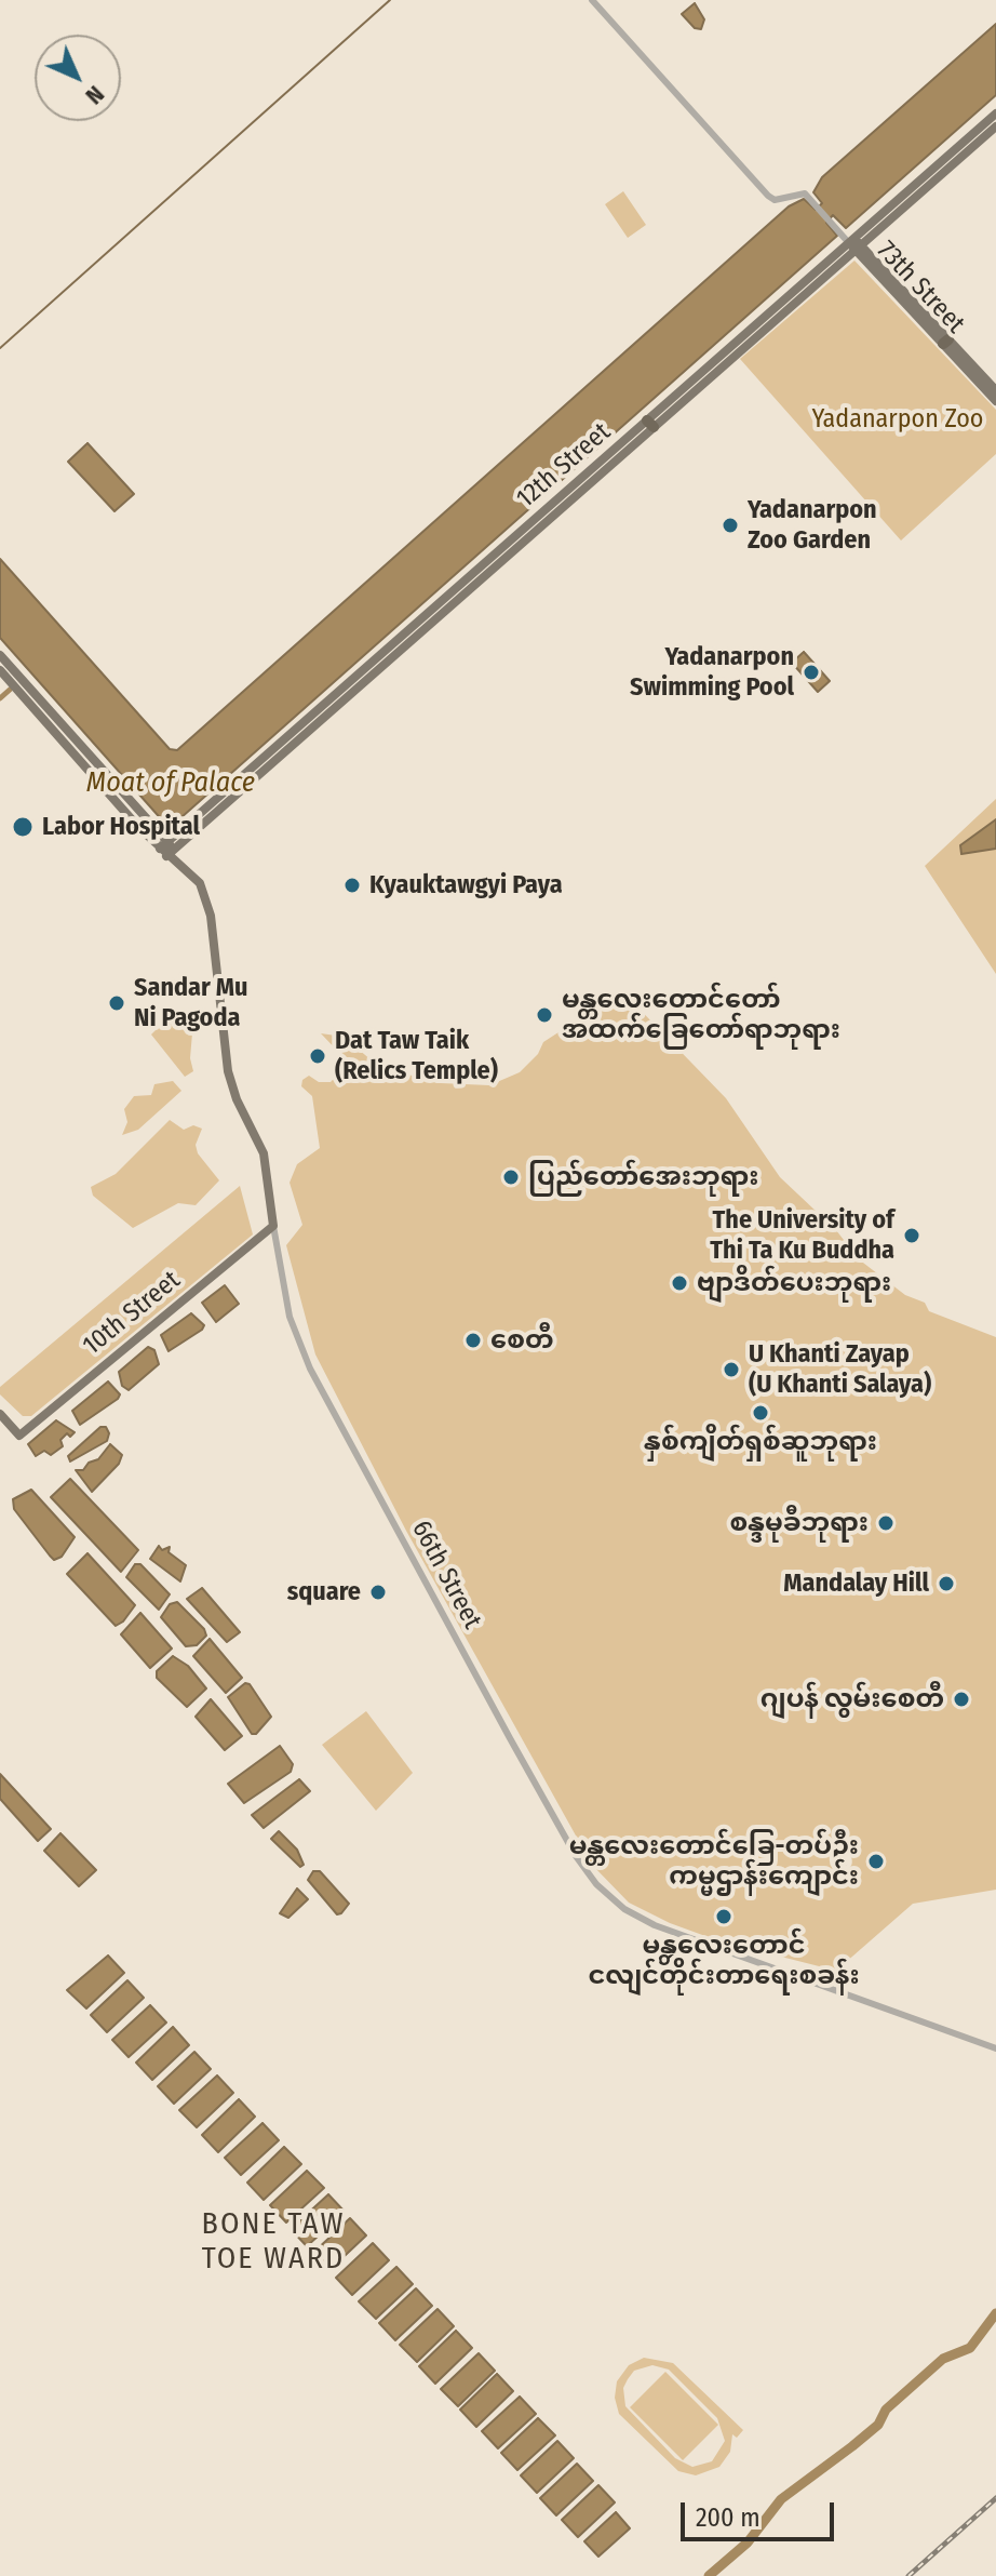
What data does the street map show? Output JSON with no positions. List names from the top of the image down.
{
  "streets": {
    "main road": [
      "73th Street",
      "12th Street",
      "10th Street",
      "66th Street"
    ]
  },
  "crossings": [
    ["73th Street", "12th Street"],
    ["12th Street", "66th Street"],
    ["10th Street", "66th Street"]
  ],
  "districts": ["BONE TAW TOE WARD"],
  "water": ["Moat of Palace"],
  "parks": ["Yadanarpon Zoo"],
  "places": [
    "Yadanarpon Zoo Garden",
    "Yadanarpon Swimming Pool",
    "Labor Hospital",
    "Kyauktawgyi Paya",
    "Sandar Mu Ni Pagoda",
    "မန္တ‌လေးတောင်တော် အထက်ခြေတော်ရာဘုရား‌",
    "Dat Taw Taik (Relics Temple)",
    "ပြည်တော်အေးဘုရား",
    "The University of Thi Ta Ku Buddha",
    "ဗျာဒိတ်ပေးဘုရား",
    "စေတီ",
    "U Khanti Zayap (U Khanti Salaya)",
    "နှစ်ကျိတ်ရှစ်ဆူဘုရား",
    "စန္ဒမုခီဘုရား",
    "Mandalay Hill",
    "square",
    "ဂျပန် လွမ်းစေတီ",
    "မန္တလေးတောင်ခြေ-တပ်ဦး ကမ္မဌာန်းကျောင်း",
    "မန္တလေးတောင် ငလျင်တိုင်းတာရေးစခန်း"
  ],
  "scale_bar": "200 m",
  "north": "bottom right"
}
